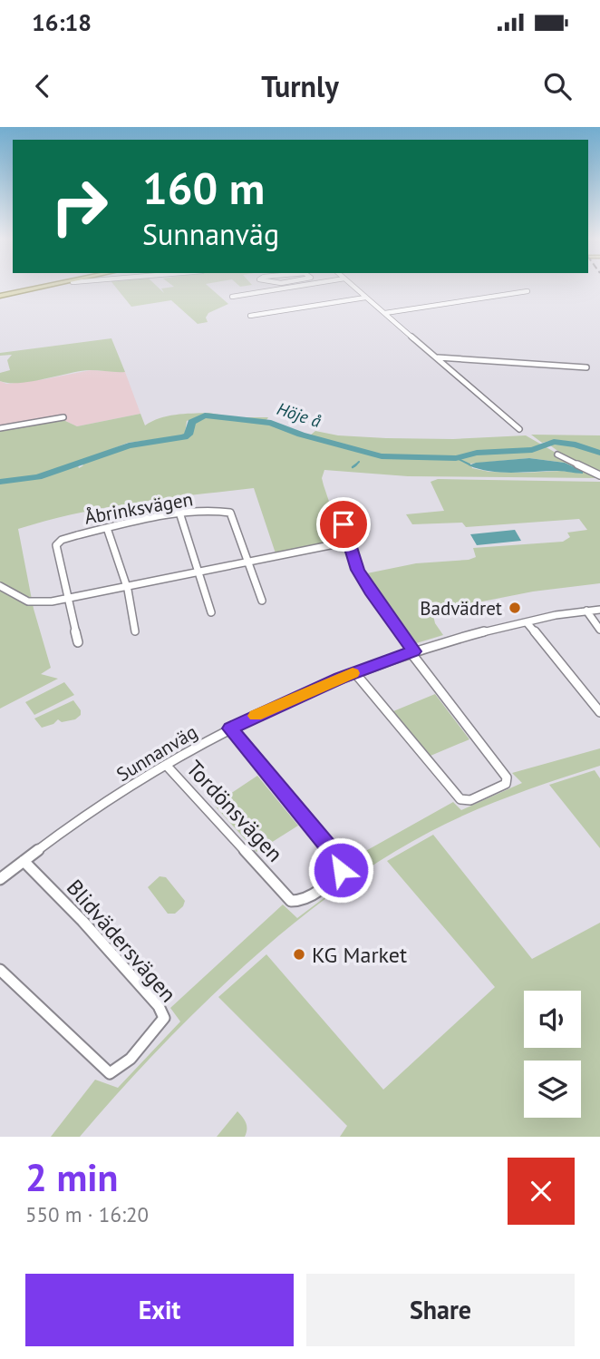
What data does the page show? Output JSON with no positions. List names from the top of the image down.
{
  "streets": {
    "street": [
      "Åbrinksvägen",
      "Sunnanväg",
      "Tordönsvägen",
      "Blidvädersvägen"
    ]
  },
  "crossings": [
    ["Sunnanväg", "Tordönsvägen"],
    ["Sunnanväg", "Blidvädersvägen"]
  ],
  "water": ["Höje å"],
  "places": ["Badvädret", "KG Market"],
  "page": {
    "status": "16:18",
    "header": "Turnly",
    "turn": ["160 m", "Sunnanväg"],
    "heading": ["2 min", "550 m · 16:20"],
    "buttons": ["Exit", "Share"]
  }
}
